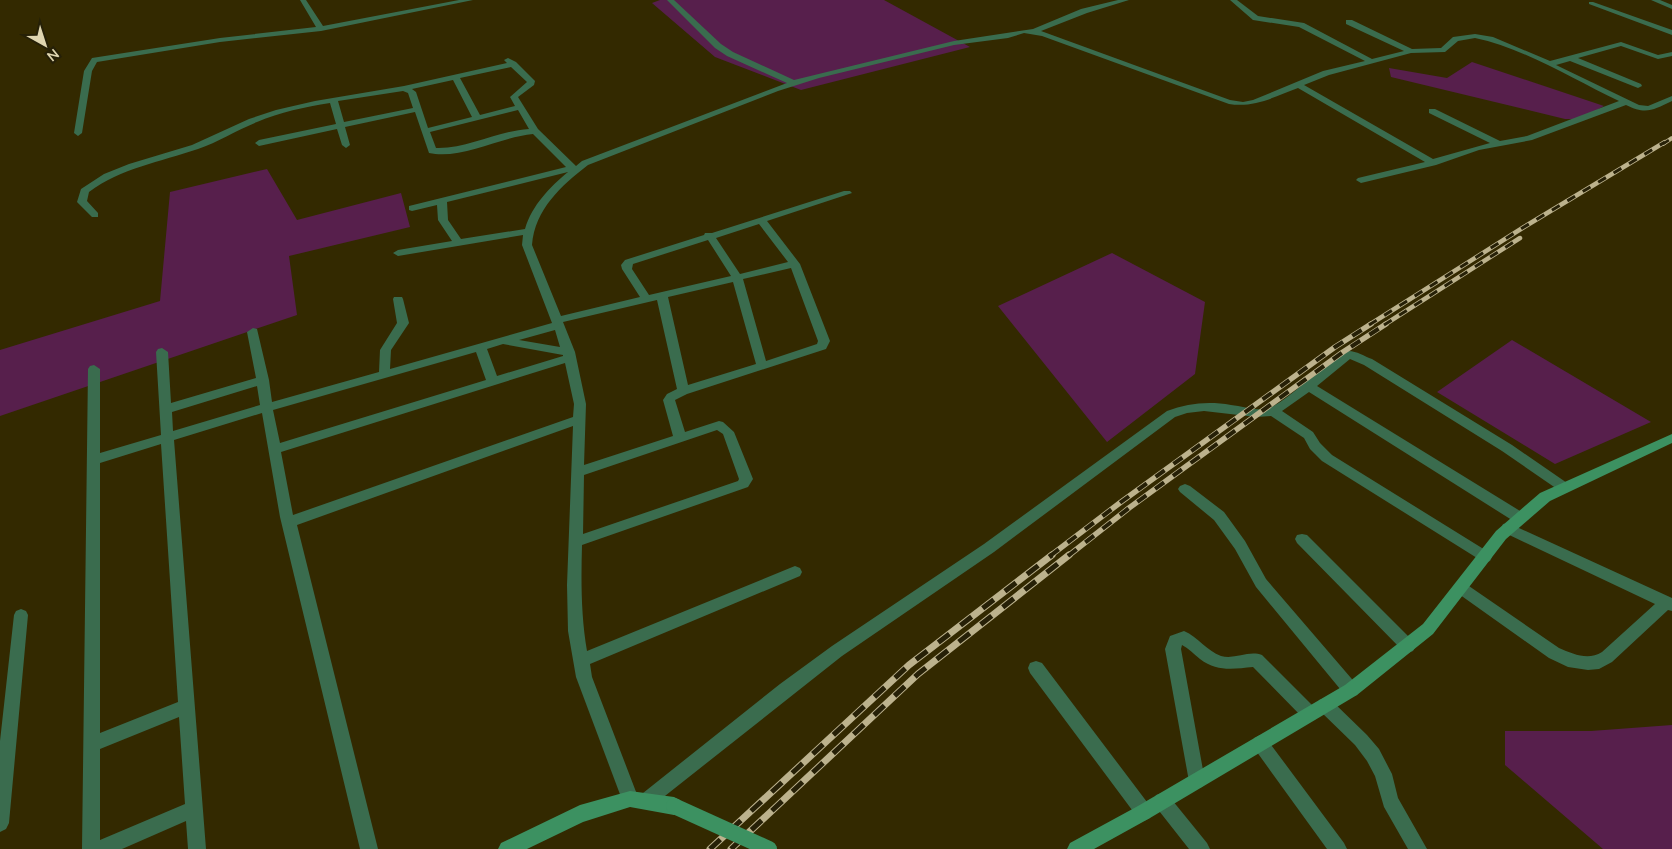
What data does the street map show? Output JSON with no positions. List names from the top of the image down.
{
  "north": "bottom right"
}
